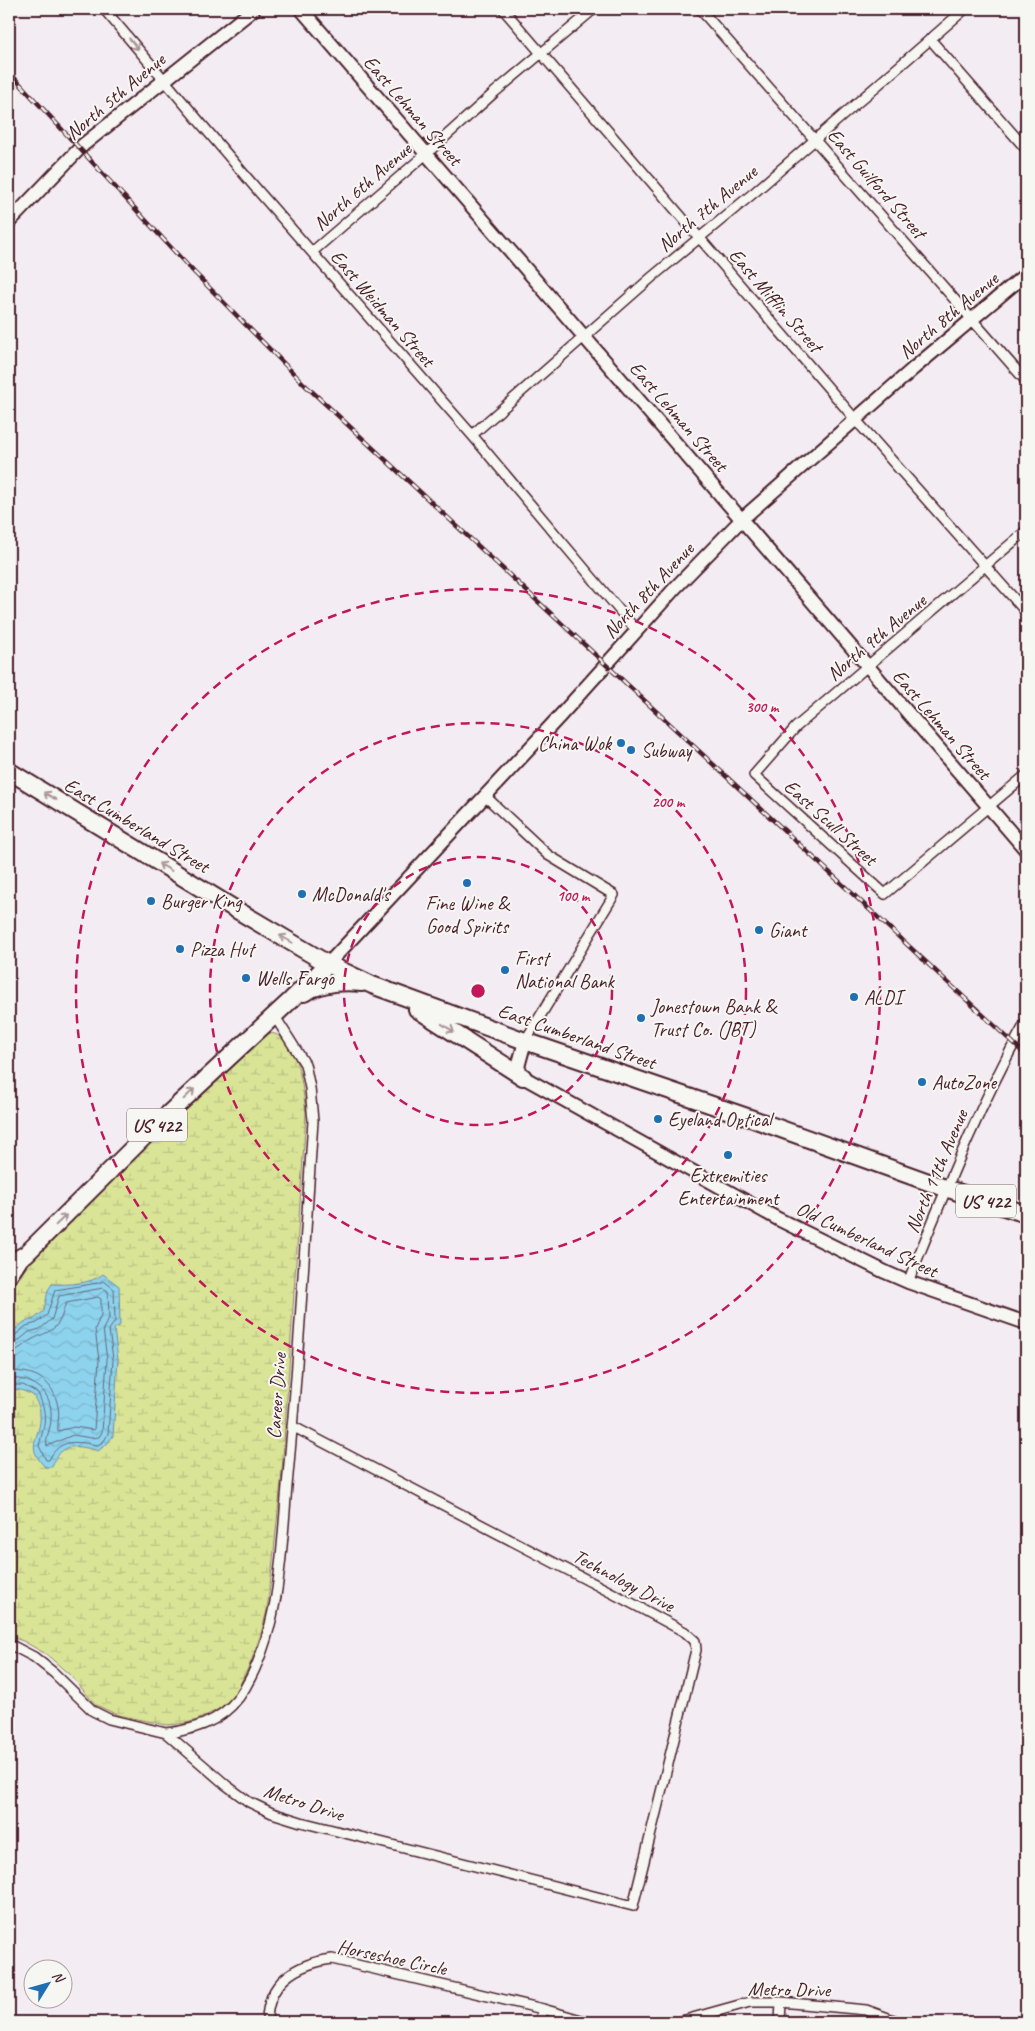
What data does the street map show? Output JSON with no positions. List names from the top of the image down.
{
  "streets": {
    "highway": ["East Cumberland Street", "US 422"],
    "street": [
      "North 5th Avenue",
      "East Lehman Street",
      "East Guilford Street",
      "North 6th Avenue",
      "North 7th Avenue",
      "East Mifflin Street",
      "East Weidman Street",
      "North 8th Avenue",
      "North 9th Avenue",
      "East Scull Street",
      "North 11th Avenue",
      "Old Cumberland Street",
      "Career Drive",
      "Technology Drive",
      "Metro Drive",
      "Horseshoe Circle"
    ]
  },
  "crossings": [
    ["North 5th Avenue", "East Weidman Street"],
    ["East Lehman Street", "North 6th Avenue"],
    ["East Lehman Street", "North 7th Avenue"],
    ["East Lehman Street", "North 8th Avenue"],
    ["East Lehman Street", "North 9th Avenue"],
    ["East Lehman Street", "East Scull Street"],
    ["East Guilford Street", "North 7th Avenue"],
    ["East Guilford Street", "North 8th Avenue"],
    ["North 6th Avenue", "East Mifflin Street"],
    ["North 6th Avenue", "East Weidman Street"],
    ["North 7th Avenue", "East Mifflin Street"],
    ["North 7th Avenue", "East Weidman Street"],
    ["East Mifflin Street", "North 8th Avenue"],
    ["East Mifflin Street", "North 9th Avenue"],
    ["East Weidman Street", "North 8th Avenue"],
    ["North 8th Avenue", "East Cumberland Street"],
    ["North 9th Avenue", "East Scull Street"],
    ["East Cumberland Street", "US 422"],
    ["East Cumberland Street", "North 11th Avenue"],
    ["US 422", "Career Drive"],
    ["North 11th Avenue", "Old Cumberland Street"],
    ["Career Drive", "Technology Drive"],
    ["Career Drive", "Metro Drive"],
    ["Technology Drive", "Metro Drive"]
  ],
  "places": [
    "China Wok",
    "Subway",
    "Fine Wine & Good Spirits",
    "McDonald's",
    "Burger King",
    "Giant",
    "Pizza Hut",
    "First National Bank",
    "Wells Fargo",
    "ALDI",
    "Jonestown Bank & Trust Co. (JBT)",
    "AutoZone",
    "Eyeland Optical",
    "Extremities Entertainment"
  ],
  "north": "top right",
  "rings": ["300 m", "200 m", "100 m"]
}
